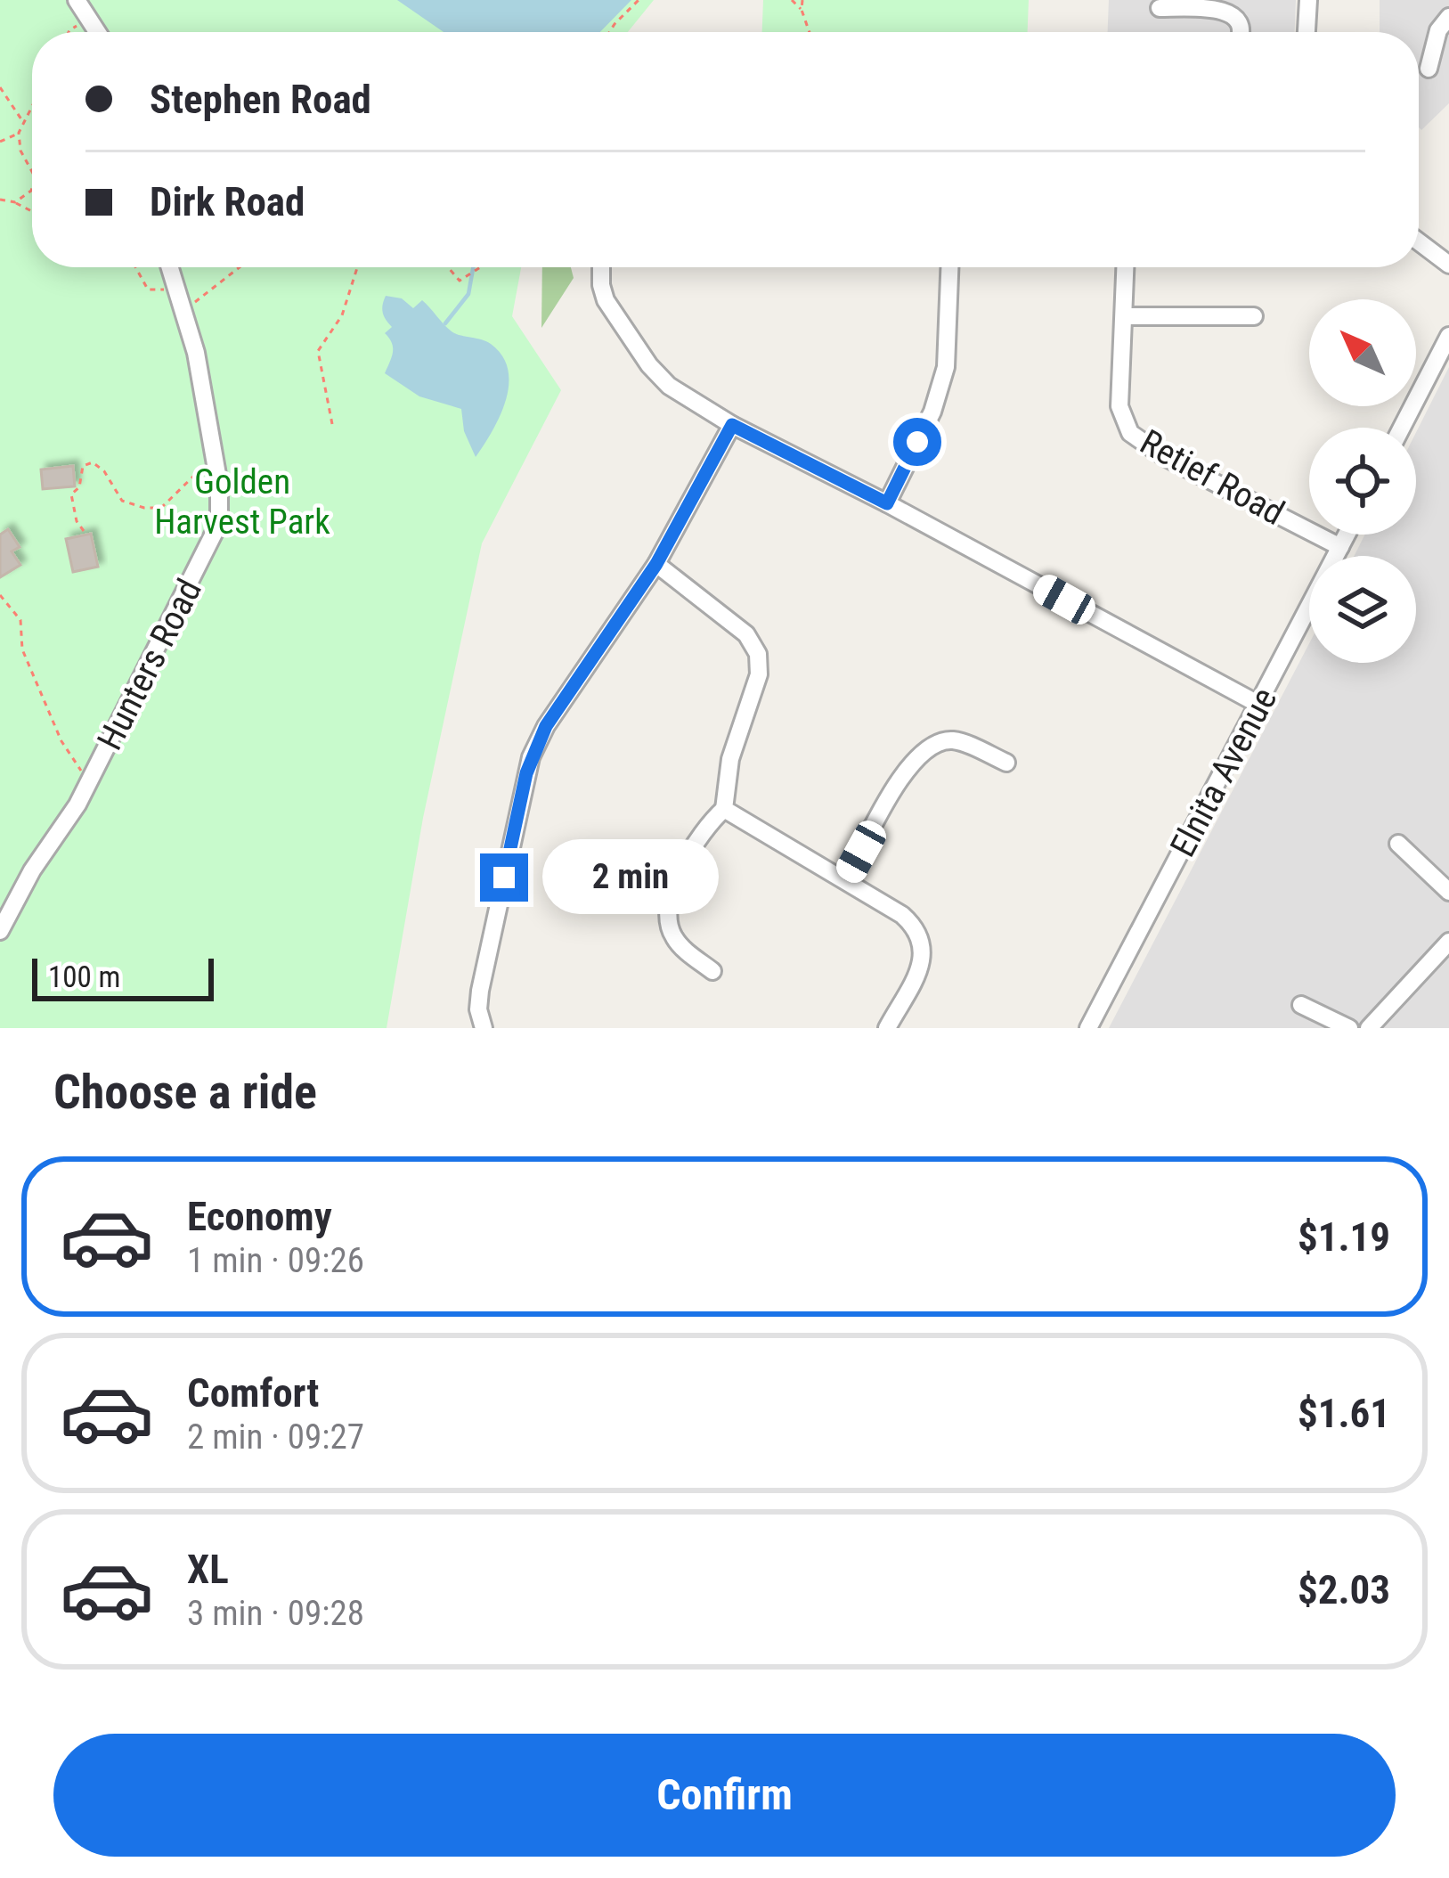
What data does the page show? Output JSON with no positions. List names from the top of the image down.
{
  "streets": {
    "street": ["Retief Road", "Hunters Road", "Elnita Avenue"]
  },
  "crossings": [
    ["Retief Road", "Elnita Avenue"]
  ],
  "parks": ["Golden Harvest Park"],
  "scale_bar": "100 m",
  "north": "top left",
  "page": {
    "banner": ["Stephen Road", "Dirk Road"],
    "bubble": "2 min",
    "scale": "100 m",
    "heading": "Choose a ride",
    "list": [
      {
        "name": "Economy",
        "note": "1 min · 09:26",
        "value": "$1.19"
      },
      {
        "name": "Comfort",
        "note": "2 min · 09:27",
        "value": "$1.61"
      },
      {
        "name": "XL",
        "note": "3 min · 09:28",
        "value": "$2.03"
      }
    ],
    "buttons": "Confirm"
  }
}
